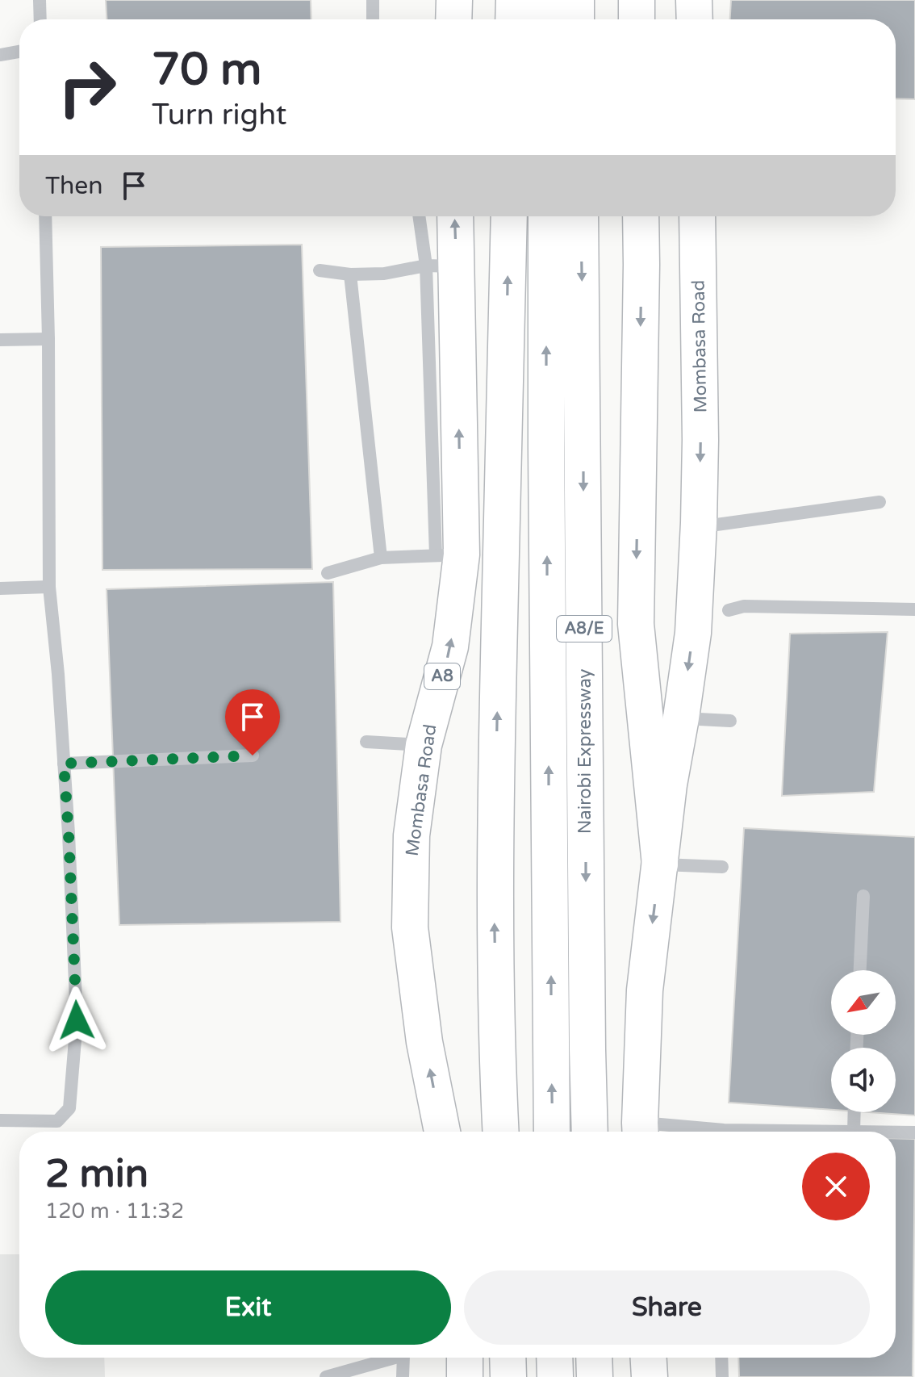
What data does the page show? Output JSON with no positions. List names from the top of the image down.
{
  "streets": {
    "highway": [
      "Mombasa Road",
      "A8/E",
      "A8",
      "Nairobi Expressway"
    ]
  },
  "north": "bottom left",
  "page": {
    "turn": ["70 m", "Turn right"],
    "then": "Then",
    "heading": ["2 min", "120 m · 11:32"],
    "buttons": ["Exit", "Share"]
  }
}
